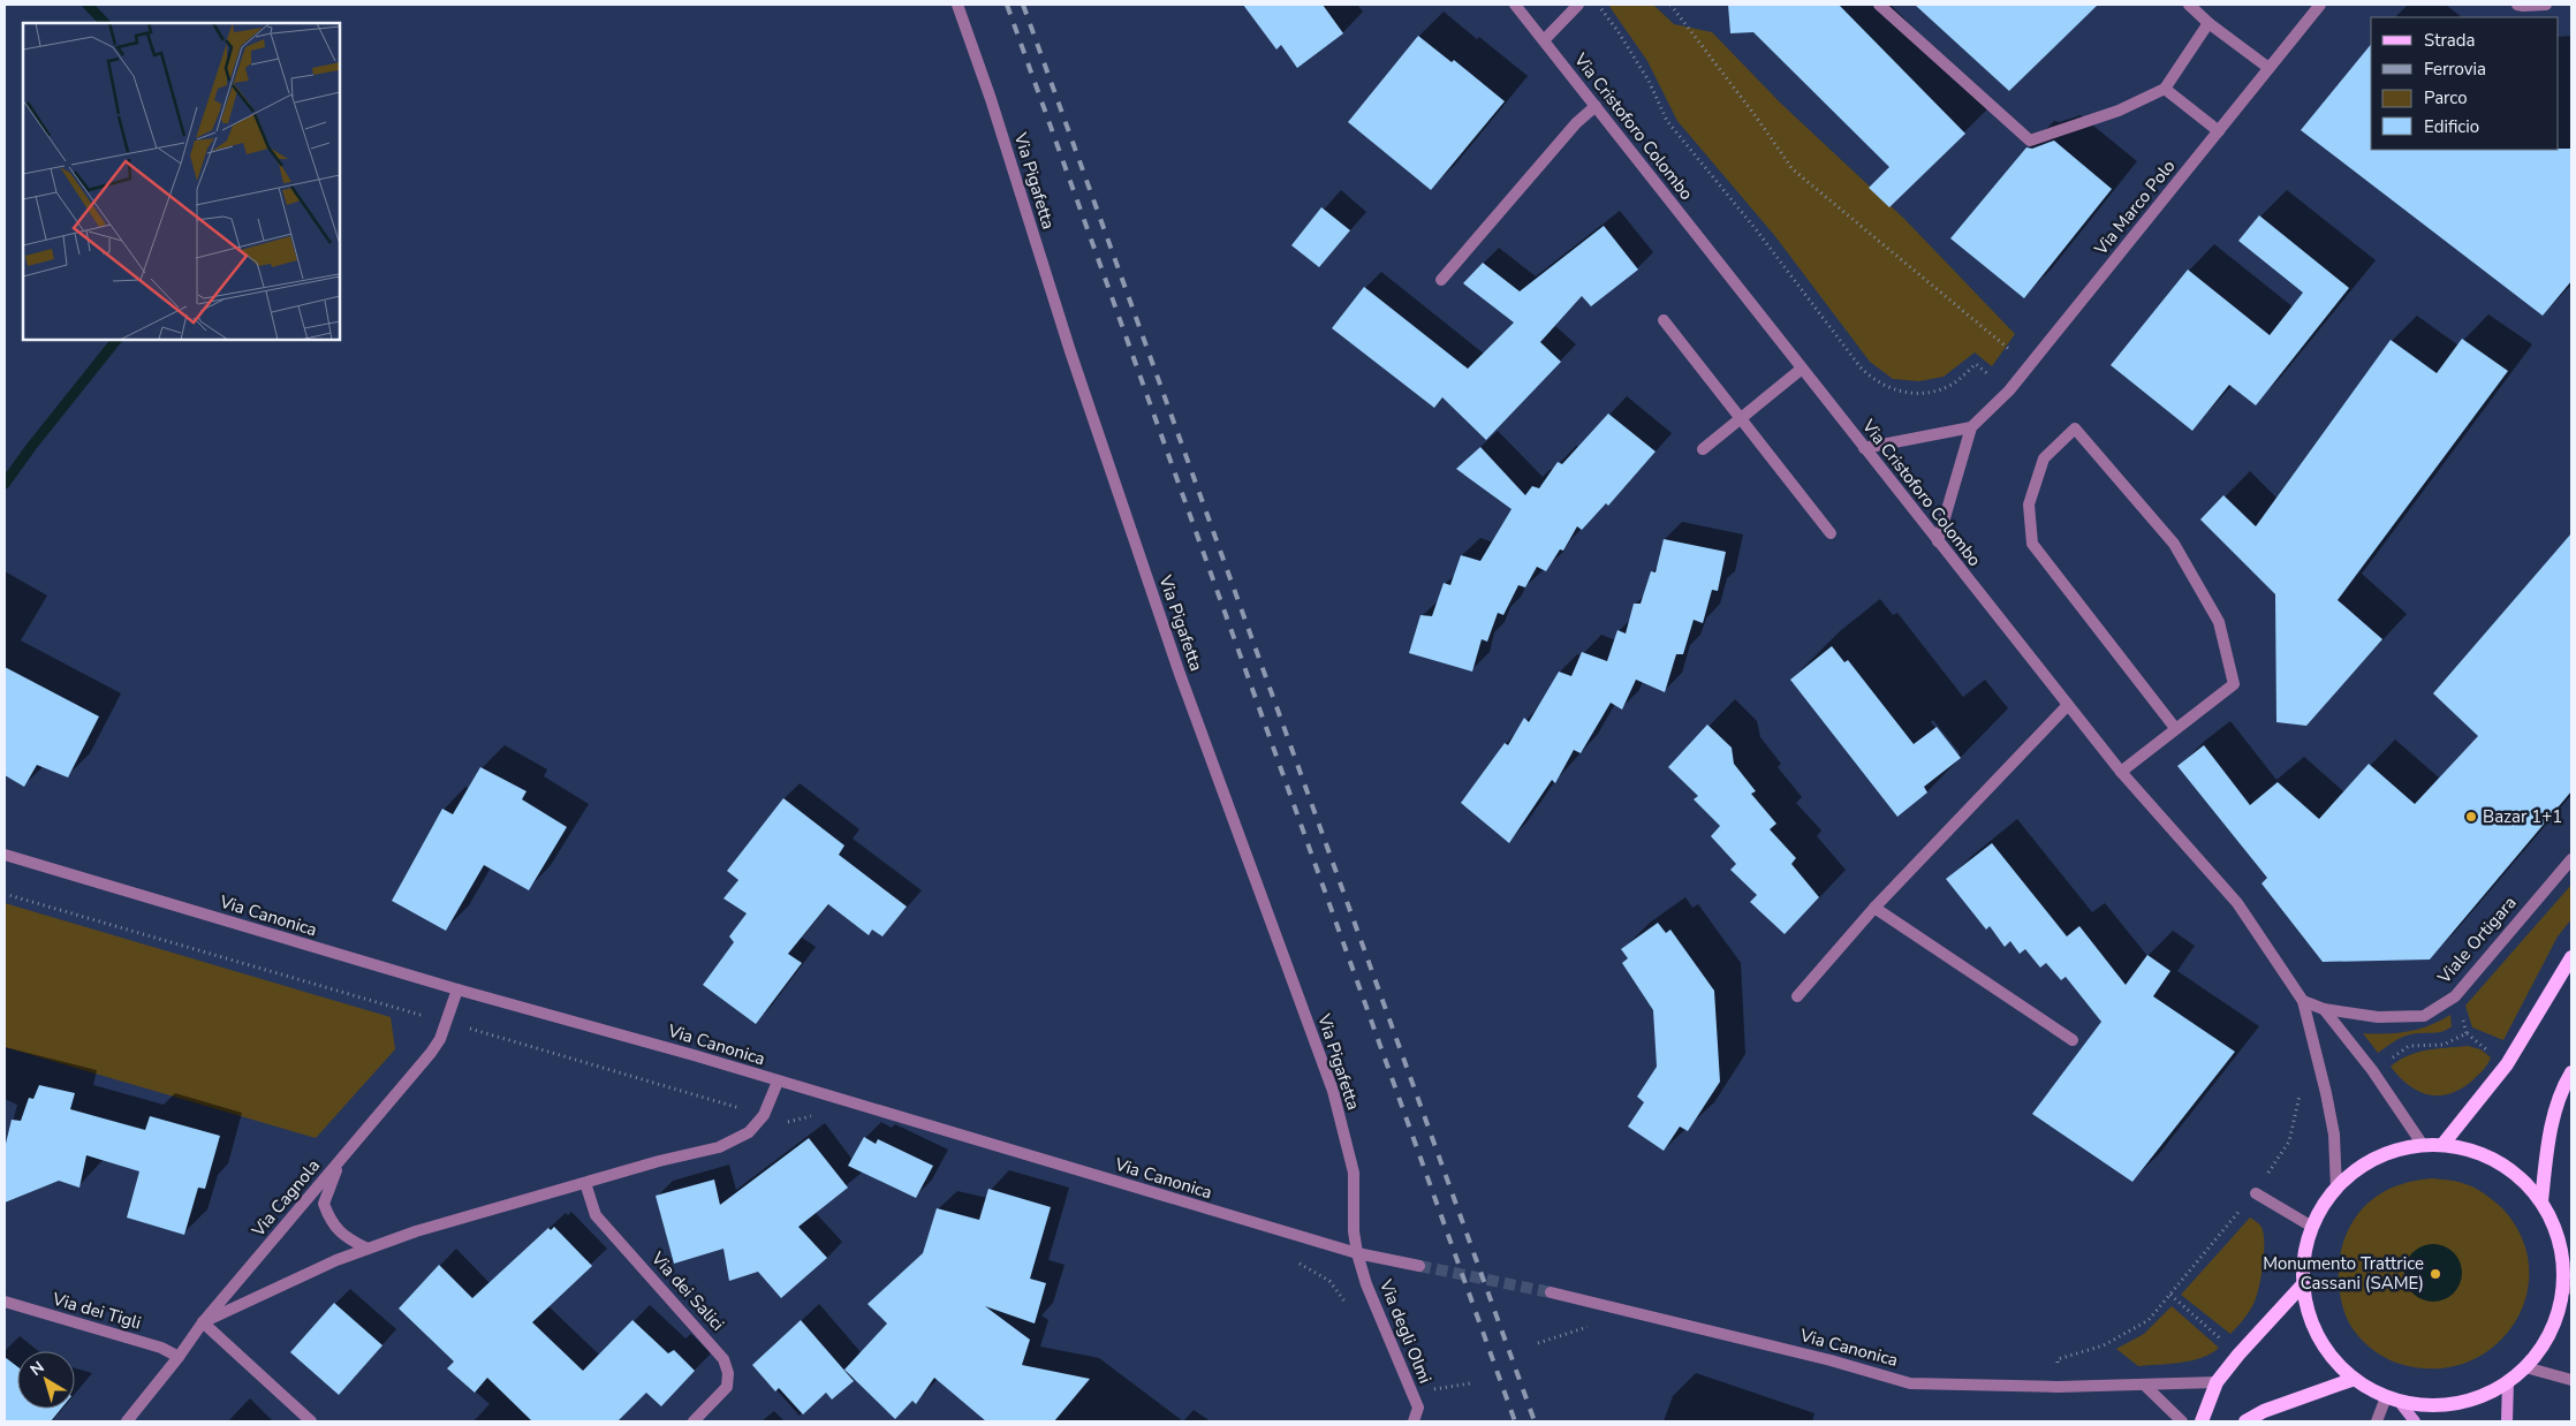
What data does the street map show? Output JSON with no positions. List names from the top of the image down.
{
  "streets": {
    "street": [
      "Via Cristoforo Colombo",
      "Via Pigafetta",
      "Via Marco Polo",
      "Via Canonica",
      "Viale Ortigara",
      "Via Cagnola",
      "Via dei Salici",
      "Via dei Tigli",
      "Via degli Olmi"
    ]
  },
  "crossings": [
    ["Via Cristoforo Colombo", "Via Marco Polo"],
    ["Via Pigafetta", "Via Canonica"],
    ["Via Pigafetta", "Via degli Olmi"],
    ["Via Canonica", "Via Cagnola"],
    ["Via Canonica", "Via degli Olmi"],
    ["Via Cagnola", "Via dei Tigli"]
  ],
  "places": ["Bazar 1+1", "Monumento Trattrice Cassani (SAME)"],
  "legend": [
    "Strada",
    "Ferrovia",
    "Parco",
    "Edificio"
  ],
  "north": "top left"
}
